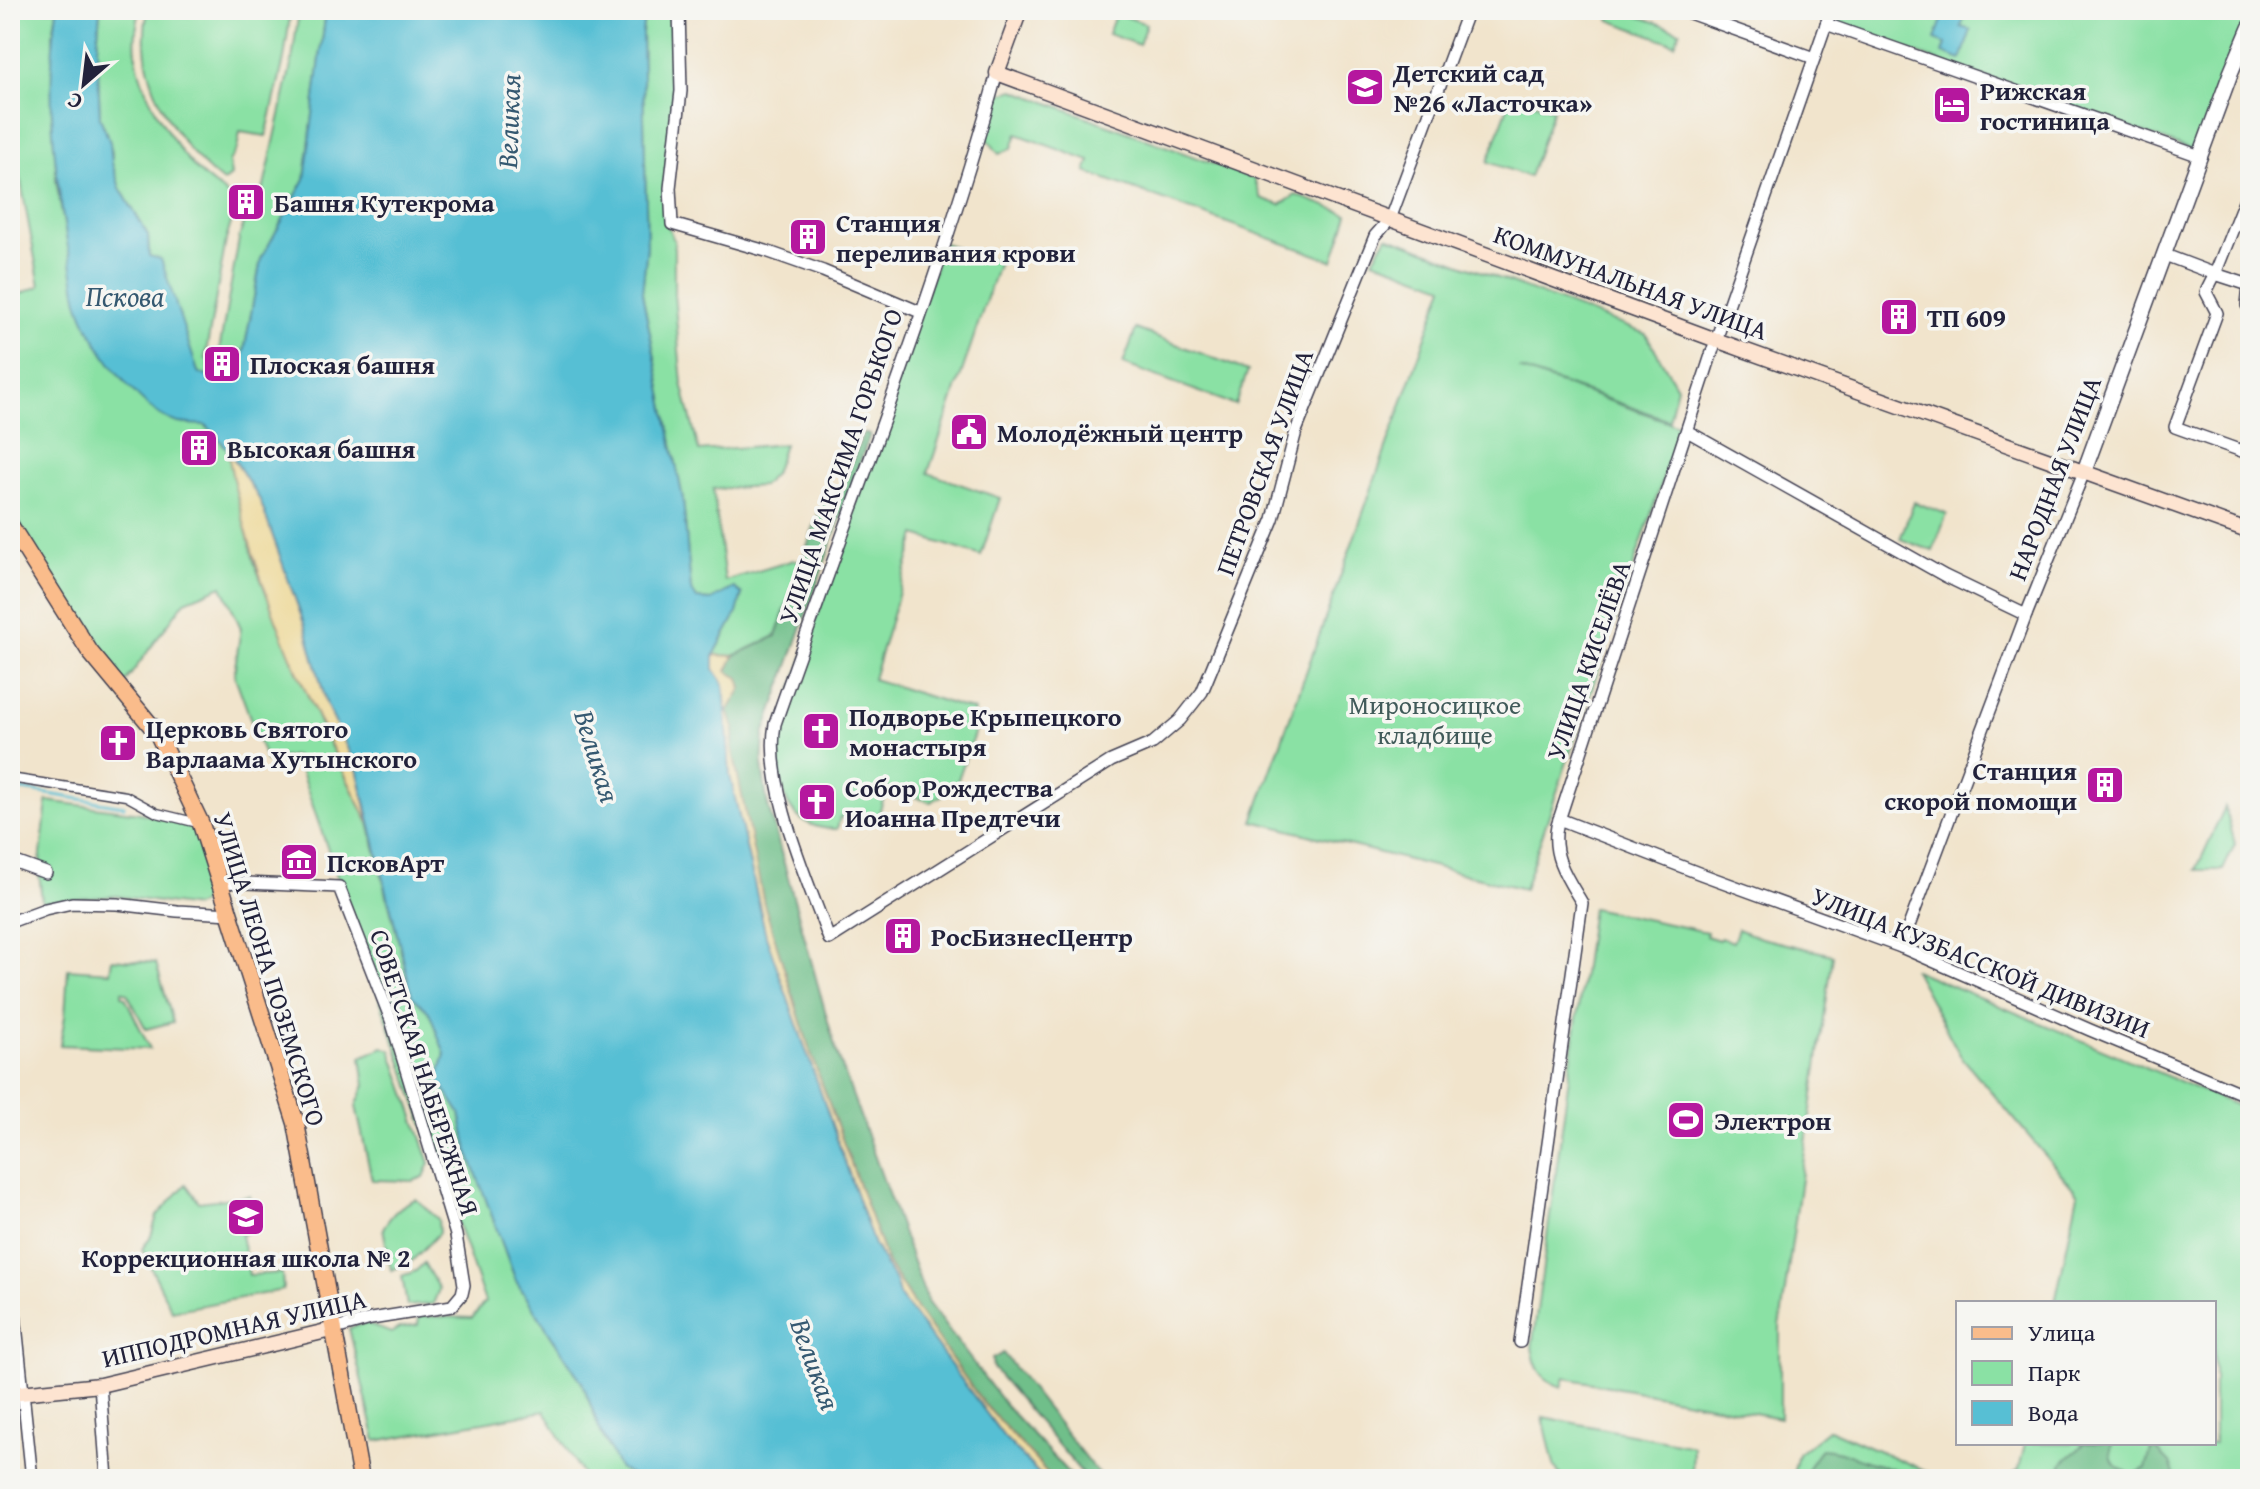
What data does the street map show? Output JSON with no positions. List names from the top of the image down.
{
  "streets": {
    "main road": [
      "КОММУНАЛЬНАЯ УЛИЦА",
      "УЛИЦА МАКСИМА ГОРЬКОГО",
      "УЛИЦА ЛЕОНА ПОЗЕМСКОГО",
      "ИППОДРОМНАЯ УЛИЦА"
    ],
    "street": [
      "ПЕТРОВСКАЯ УЛИЦА",
      "НАРОДНАЯ УЛИЦА",
      "УЛИЦА КИСЕЛЁВА",
      "УЛИЦА КУЗБАССКОЙ ДИВИЗИИ",
      "СОВЕТСКАЯ НАБЕРЕЖНАЯ"
    ]
  },
  "crossings": [
    ["КОММУНАЛЬНАЯ УЛИЦА", "ПЕТРОВСКАЯ УЛИЦА"],
    ["КОММУНАЛЬНАЯ УЛИЦА", "УЛИЦА МАКСИМА ГОРЬКОГО"],
    ["КОММУНАЛЬНАЯ УЛИЦА", "НАРОДНАЯ УЛИЦА"],
    ["КОММУНАЛЬНАЯ УЛИЦА", "УЛИЦА КИСЕЛЁВА"],
    ["ПЕТРОВСКАЯ УЛИЦА", "УЛИЦА МАКСИМА ГОРЬКОГО"],
    ["НАРОДНАЯ УЛИЦА", "УЛИЦА КУЗБАССКОЙ ДИВИЗИИ"],
    ["УЛИЦА КИСЕЛЁВА", "УЛИЦА КУЗБАССКОЙ ДИВИЗИИ"],
    ["УЛИЦА ЛЕОНА ПОЗЕМСКОГО", "СОВЕТСКАЯ НАБЕРЕЖНАЯ"],
    ["УЛИЦА ЛЕОНА ПОЗЕМСКОГО", "ИППОДРОМНАЯ УЛИЦА"],
    ["СОВЕТСКАЯ НАБЕРЕЖНАЯ", "ИППОДРОМНАЯ УЛИЦА"]
  ],
  "water": ["Великая", "Пскова"],
  "parks": ["Мироносицкое кладбище"],
  "places": {
    "school or university": ["Детский сад №26 «Ласточка»", "Коррекционная школа № 2"],
    "hotel": ["Рижская гостиница"],
    "building": [
      "Башня Кутекрома",
      "Станция переливания крови",
      "ТП 609",
      "Плоская башня",
      "Высокая башня",
      "Станция скорой помощи",
      "РосБизнесЦентр"
    ],
    "public building": ["Молодёжный центр"],
    "church": ["Подворье Крыпецкого монастыря", "Церковь Святого Варлаама Хутынского", "Собор Рождества Иоанна Предтечи"],
    "museum": ["ПсковАрт"],
    "sports": ["Электрон"]
  },
  "legend": ["Улица", "Парк", "Вода"],
  "north": "bottom left"
}
